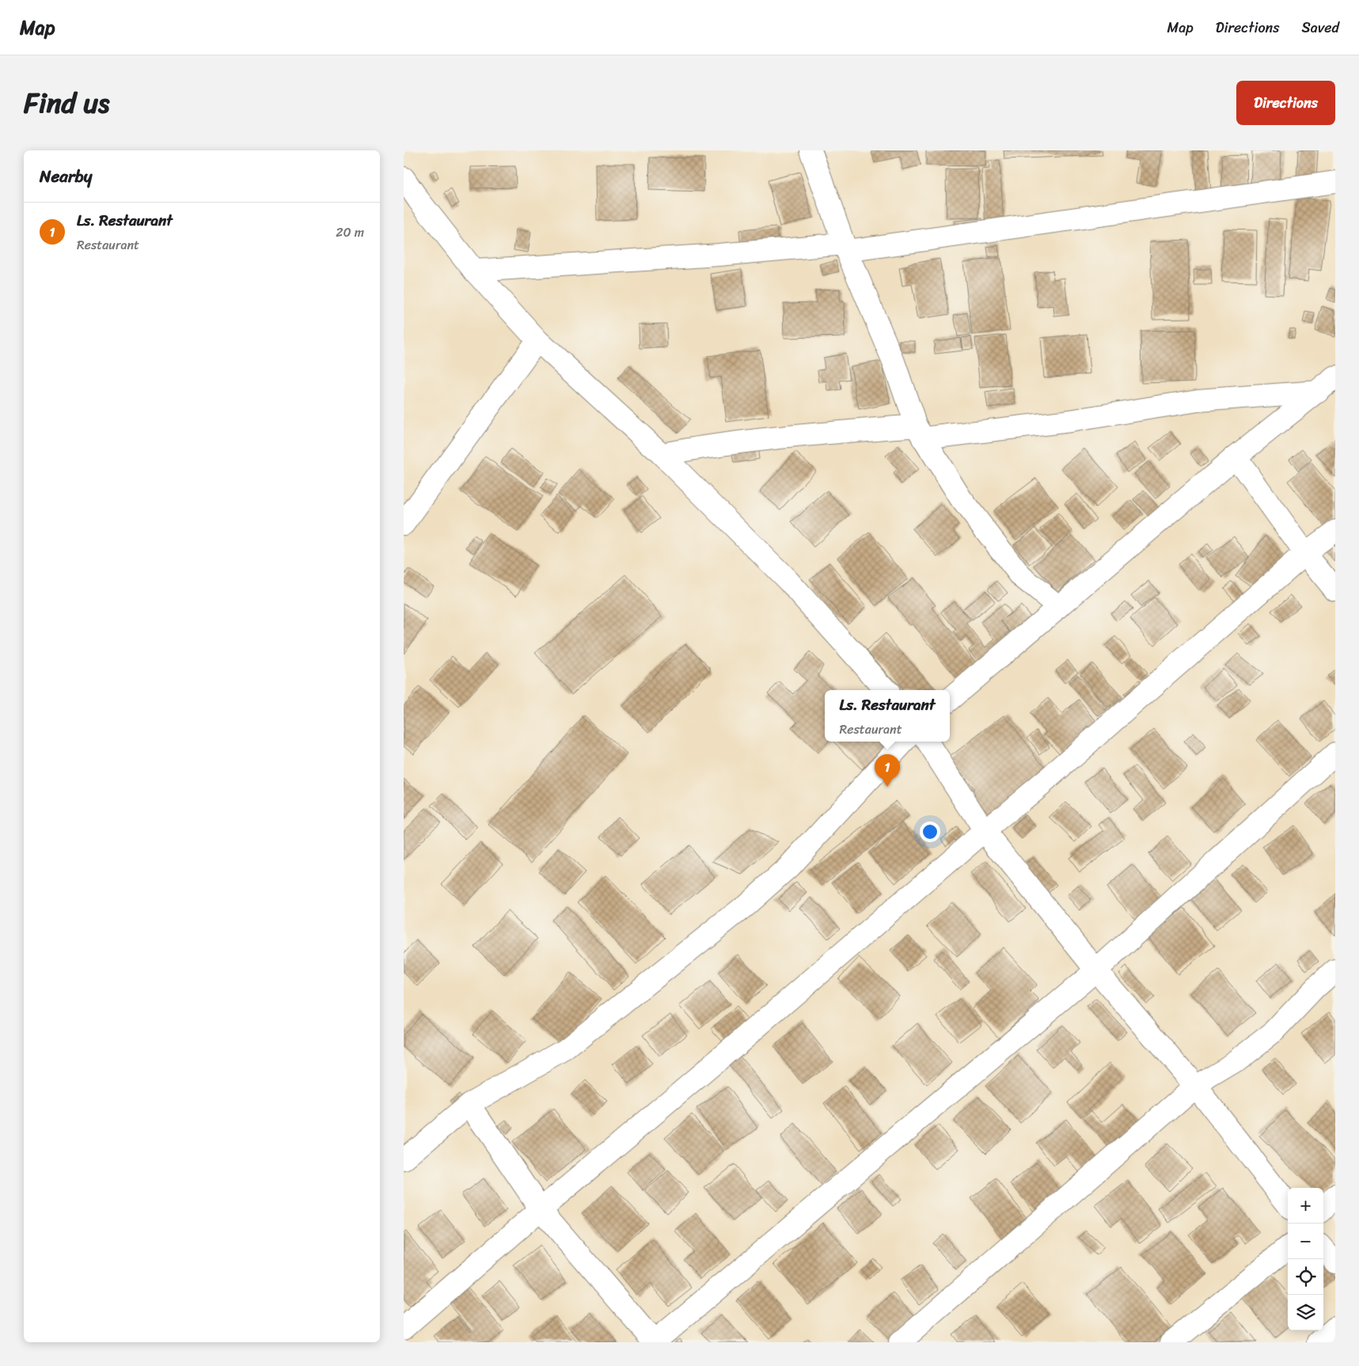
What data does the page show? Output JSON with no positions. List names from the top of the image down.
{
  "page": {
    "header": "Map",
    "nav": ["Map", "Directions", "Saved"],
    "title": "Find us",
    "buttons": "Directions",
    "heading": "Nearby",
    "list": [
      {
        "mark": "1",
        "name": "Ls. Restaurant",
        "note": "Restaurant",
        "value": "20 m"
      }
    ],
    "popup": ["Ls. Restaurant", "Restaurant"],
    "pins": "1",
    "map_buttons": ["+", "−"]
  }
}
